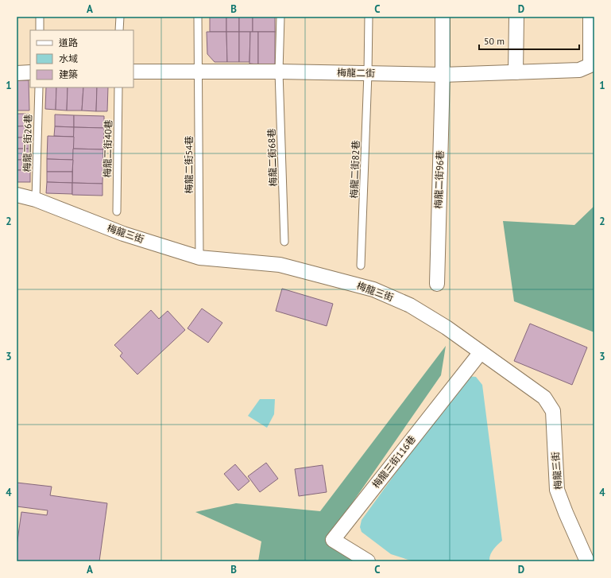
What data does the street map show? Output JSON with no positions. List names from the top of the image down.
{
  "streets": {
    "street": [
      "梅龍二街",
      "梅龍二街96巷",
      "梅龍三街",
      "梅龍三街116巷"
    ],
    "lane": [
      "梅龍二街26巷",
      "梅龍二街40巷",
      "梅龍二街68巷",
      "梅龍二街54巷",
      "梅龍二街82巷"
    ]
  },
  "crossings": [
    ["梅龍二街", "梅龍二街68巷"],
    ["梅龍二街", "梅龍二街54巷"],
    ["梅龍二街", "梅龍二街82巷"],
    ["梅龍二街", "梅龍二街96巷"],
    ["梅龍二街26巷", "梅龍三街"],
    ["梅龍二街54巷", "梅龍三街"],
    ["梅龍三街", "梅龍三街116巷"]
  ],
  "legend": ["道路", "水域", "建築"],
  "scale_bar": "50 m",
  "grid": {
    "columns": [
      "A",
      "B",
      "C",
      "D"
    ],
    "rows": [
      "1",
      "2",
      "3",
      "4"
    ]
  }
}
